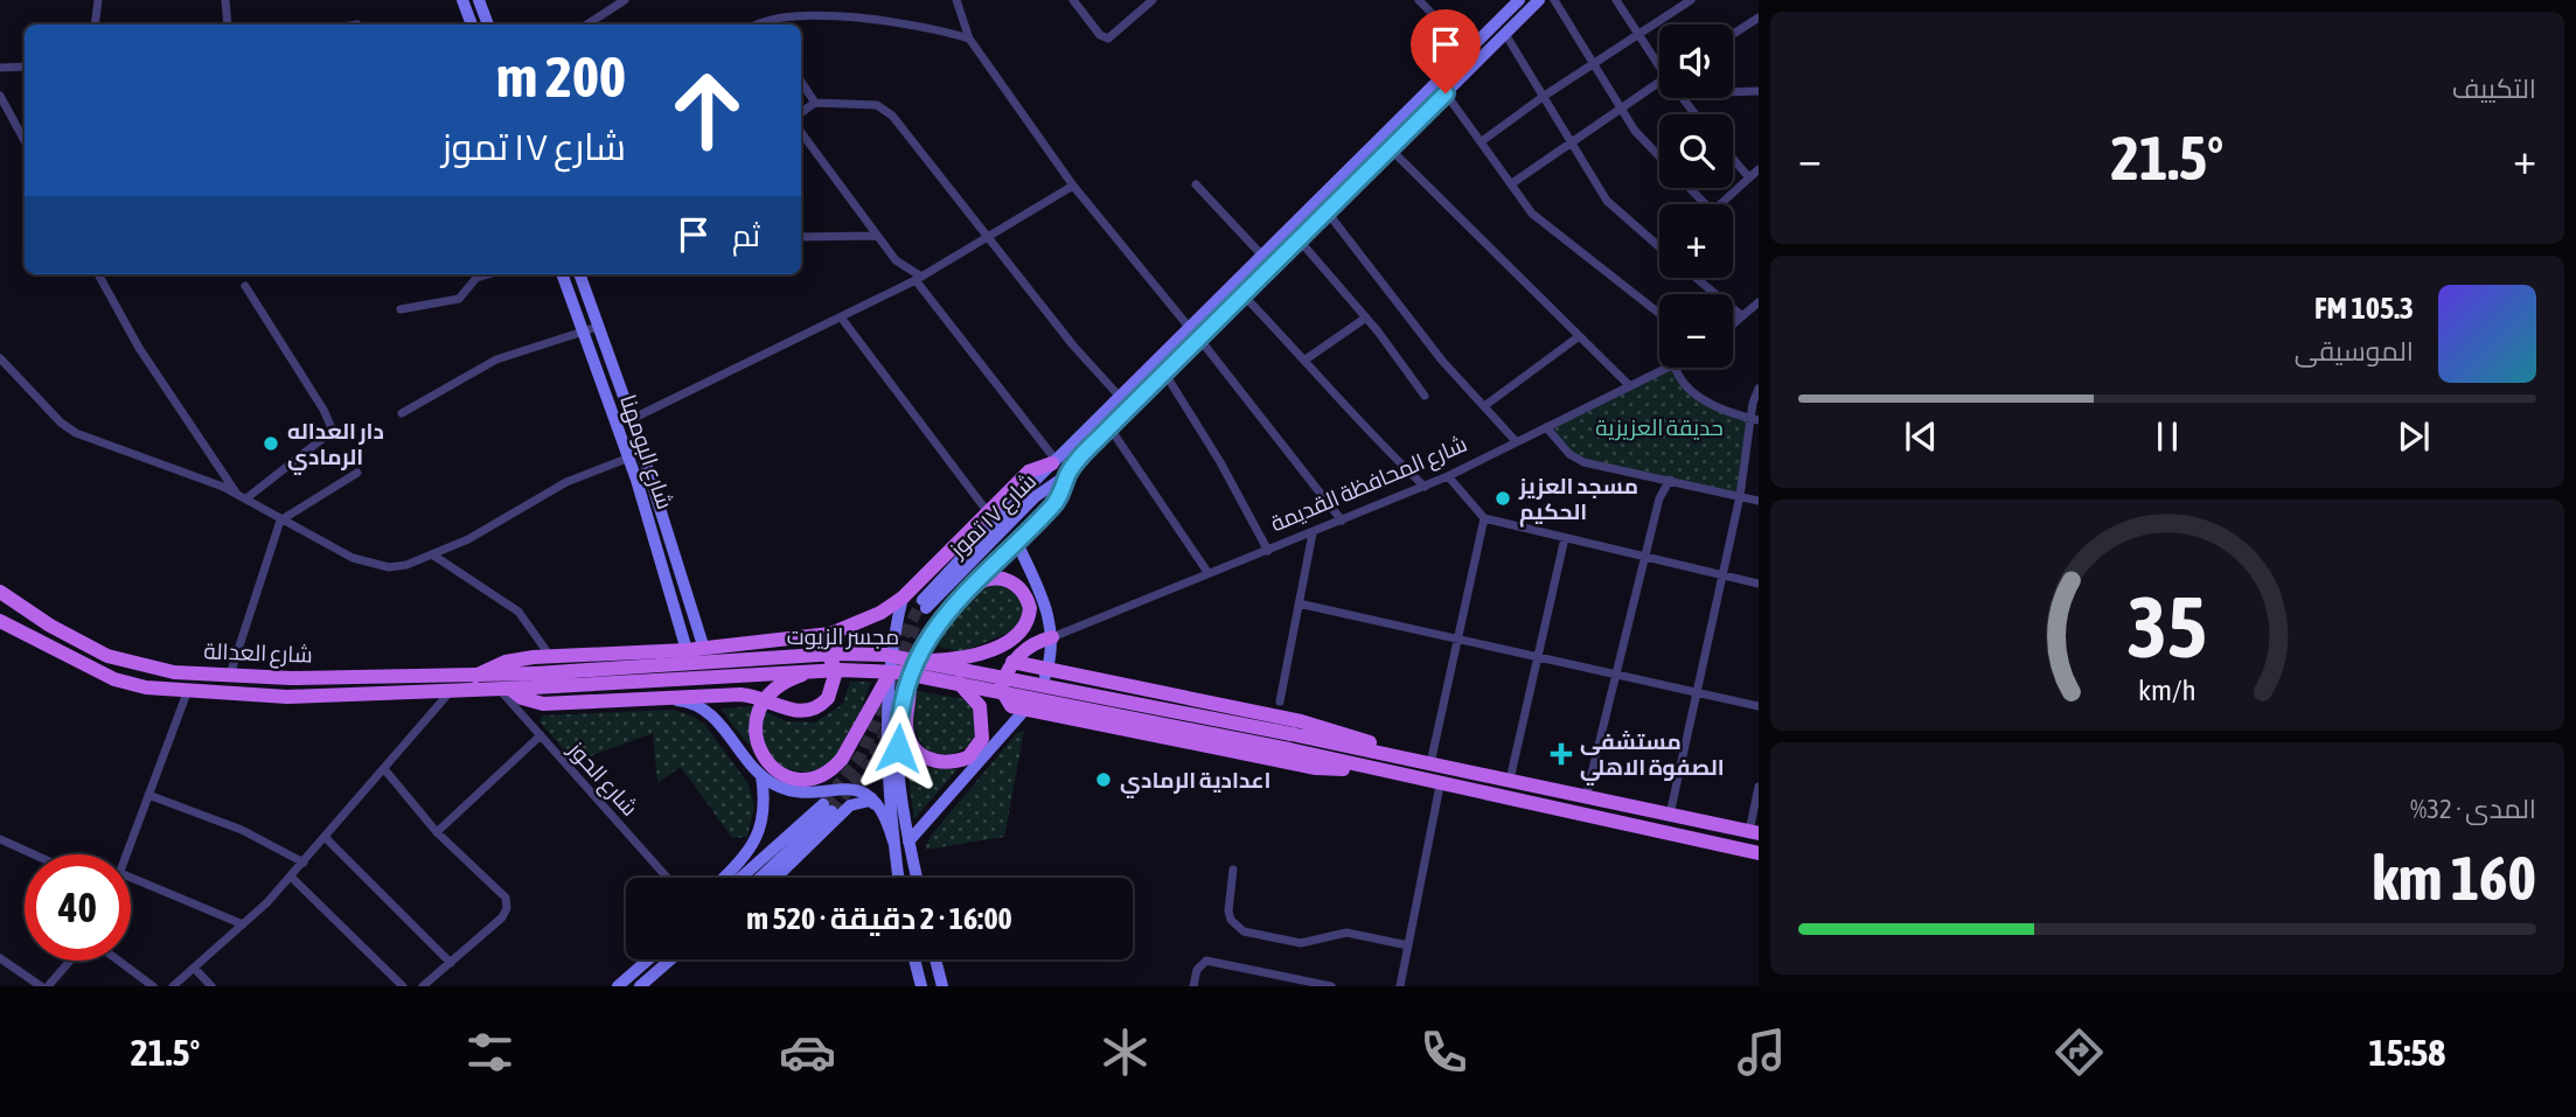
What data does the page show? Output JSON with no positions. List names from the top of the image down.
{
  "streets": {
    "main road": [
      "شارع البومهنا",
      "شارع ١٧ تموز",
      "مجسر الزيوت",
      "شارع العدالة"
    ],
    "street": ["شارع المحافظة القديمة", "شارع الحوز"]
  },
  "crossings": [
    ["مجسر الزيوت", "شارع العدالة"],
    ["شارع العدالة", "شارع الحوز"]
  ],
  "parks": ["حديقة العزيزية"],
  "places": {
    "other": ["دار العداله الرمادي", "مسجد العزيز الحكيم", "اعدادية الرمادي"],
    "health": ["مستشفى الصفوة الاهلي"]
  },
  "page": {
    "tile": [
      "التكييف",
      ["المدى · 32%", "160 km"]
    ],
    "map_buttons": ["+", "−"],
    "turn": ["200 m", "شارع ١٧ تموز"],
    "heat": ["−", "21.5°", "+"],
    "then": "ثم",
    "song": ["105.3 FM", "الموسيقى"],
    "limit": "40",
    "trip": "16:00 · 2 دقيقة · 520 m",
    "tabs": ["15:58", "21.5°"],
    "gauge": ["35", "km/h"]
  }
}
